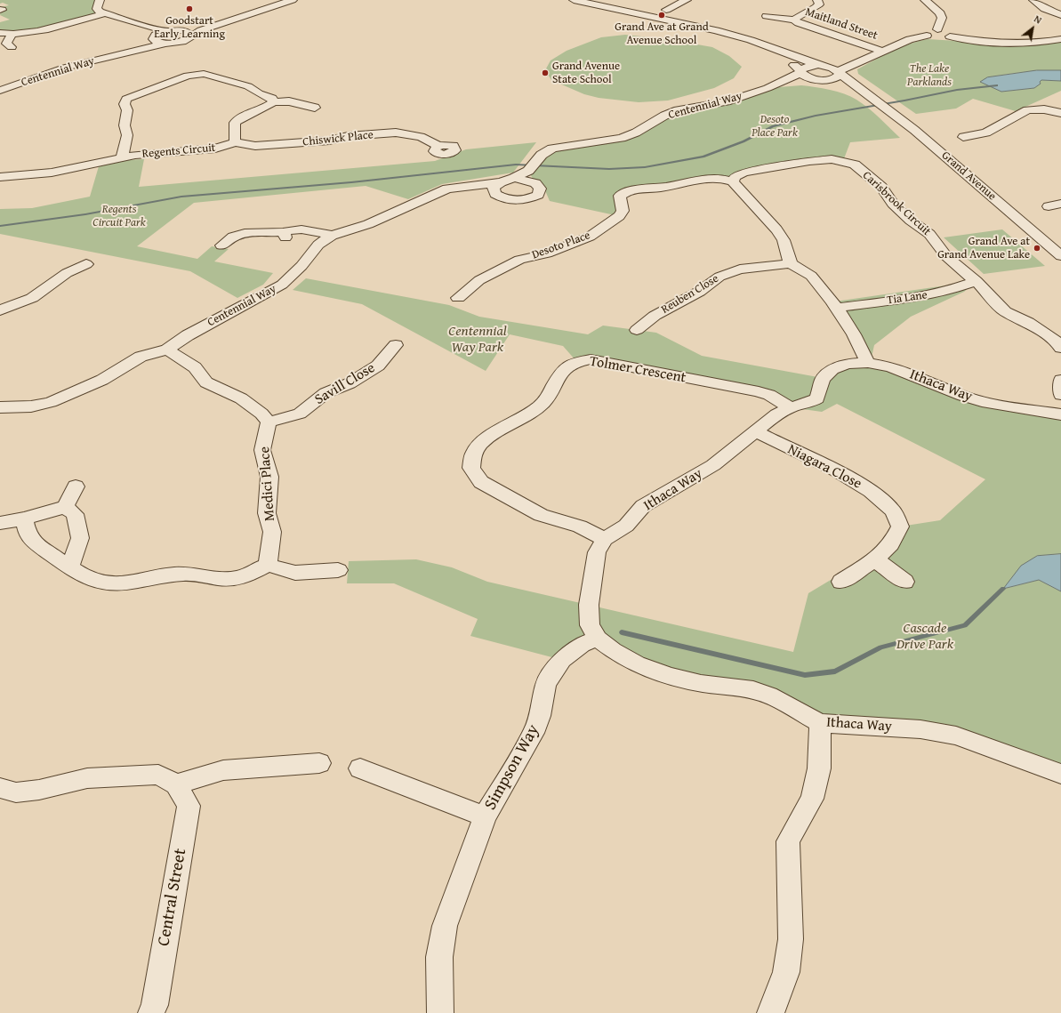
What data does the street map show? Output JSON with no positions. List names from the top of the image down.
{
  "streets": {
    "street": [
      "Maitland Street",
      "Centennial Way",
      "Chiswick Place",
      "Regents Circuit",
      "Grand Avenue",
      "Carisbrook Circuit",
      "Desoto Place",
      "Reuben Close",
      "Tia Lane",
      "Tolmer Crescent",
      "Savill Close",
      "Ithaca Way",
      "Niagara Close",
      "Medici Place",
      "Simpson Way",
      "Central Street"
    ]
  },
  "crossings": [
    ["Centennial Way", "Grand Avenue"],
    ["Chiswick Place", "Regents Circuit"],
    ["Carisbrook Circuit", "Desoto Place"],
    ["Carisbrook Circuit", "Tia Lane"],
    ["Tolmer Crescent", "Ithaca Way"],
    ["Savill Close", "Medici Place"],
    ["Ithaca Way", "Niagara Close"],
    ["Ithaca Way", "Simpson Way"]
  ],
  "parks": [
    "The Lake Parklands",
    "Desoto Place Park",
    "Regents Circuit Park",
    "Centennial Way Park",
    "Cascade Drive Park"
  ],
  "places": [
    "Goodstart Early Learning",
    "Grand Ave at Grand Avenue School",
    "Grand Avenue State School",
    "Grand Ave at Grand Avenue Lake"
  ],
  "north": "top right"
}
